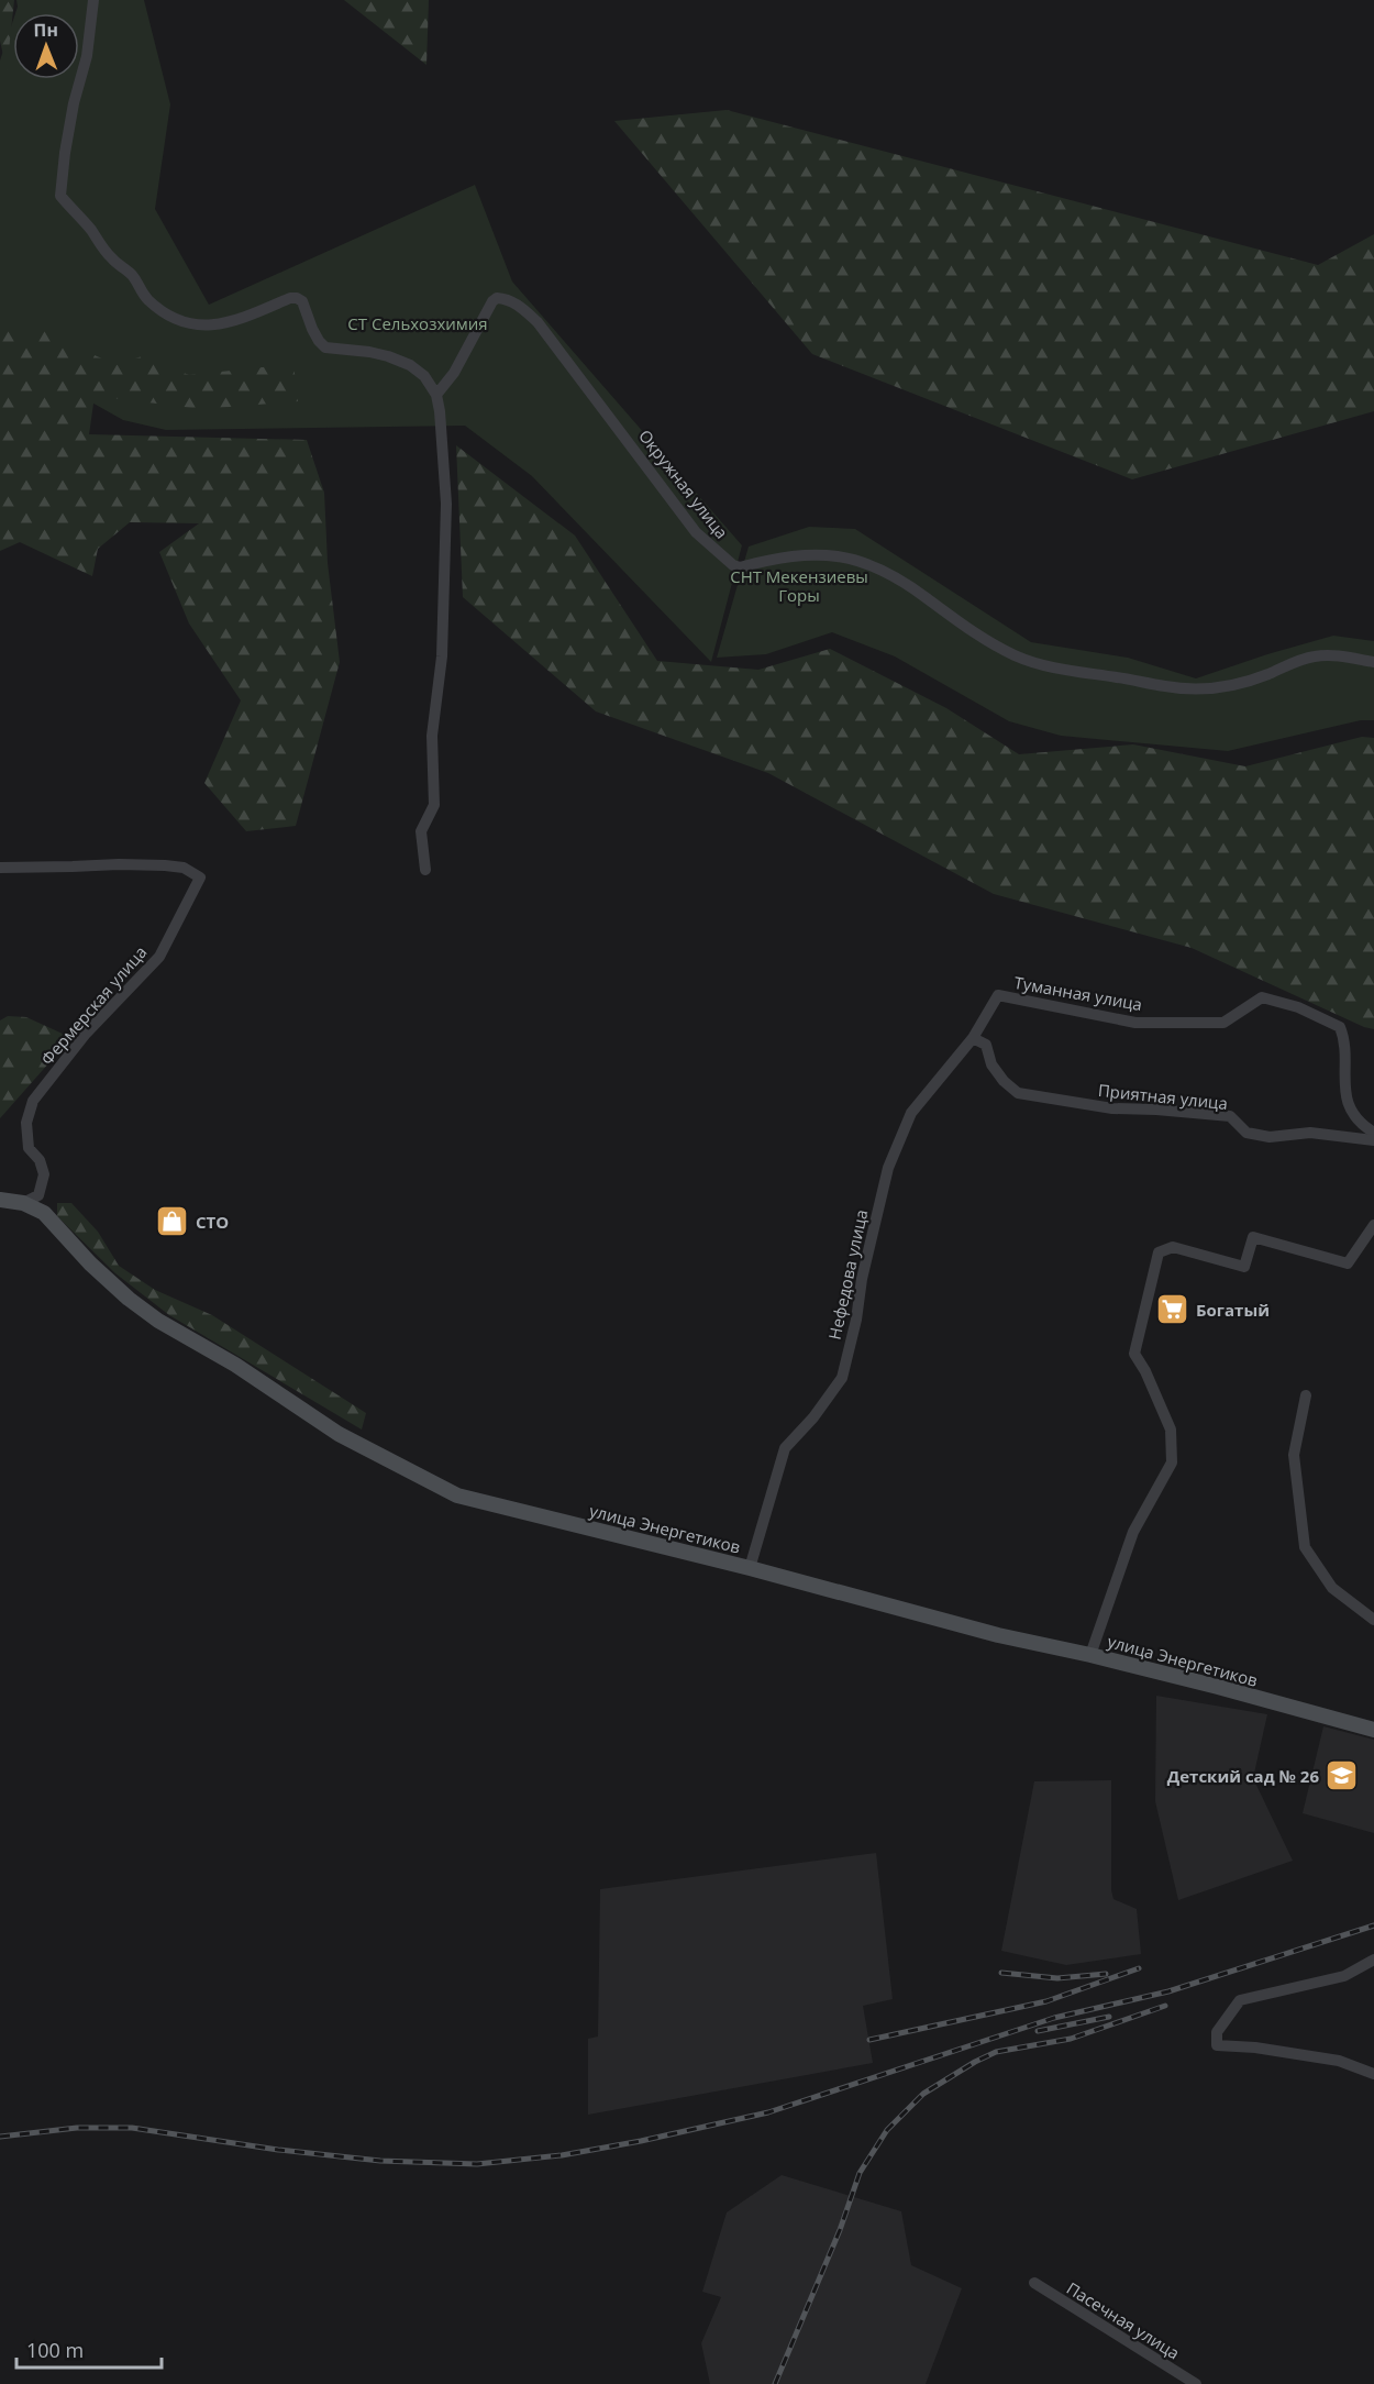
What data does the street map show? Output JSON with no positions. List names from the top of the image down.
{
  "streets": {
    "main road": ["улица Энергетиков"],
    "street": [
      "Окружная улица",
      "Туманная улица",
      "Фермерская улица",
      "Приятная улица",
      "Нефедова улица",
      "Пасечная улица"
    ]
  },
  "crossings": [
    ["Туманная улица", "Нефедова улица"],
    ["Фермерская улица", "улица Энергетиков"],
    ["Приятная улица", "Нефедова улица"],
    ["Нефедова улица", "улица Энергетиков"]
  ],
  "parks": ["СТ Сельхозхимия", "СНТ Мекензиевы Горы"],
  "places": {
    "shop": ["СТО"],
    "supermarket": ["Богатый"],
    "school or university": ["Детский сад № 26"]
  },
  "scale_bar": "100 m",
  "north": "top"
}
